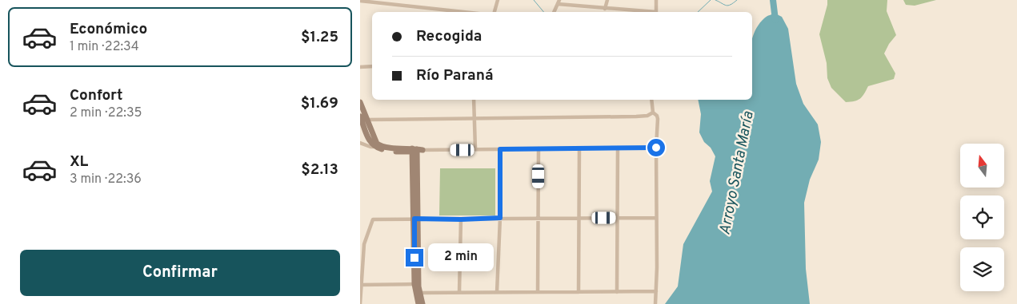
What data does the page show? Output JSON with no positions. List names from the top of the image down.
{
  "water": ["Arroyo Santa María"],
  "north": "top",
  "page": {
    "list": [
      {
        "name": "Económico",
        "note": "1 min · 22:34",
        "value": "$1.25"
      },
      {
        "name": "Confort",
        "note": "2 min · 22:35",
        "value": "$1.69"
      },
      {
        "name": "XL",
        "note": "3 min · 22:36",
        "value": "$2.13"
      }
    ],
    "banner": ["Recogida", "Río Paraná"],
    "buttons": "Confirmar",
    "bubble": "2 min"
  }
}
